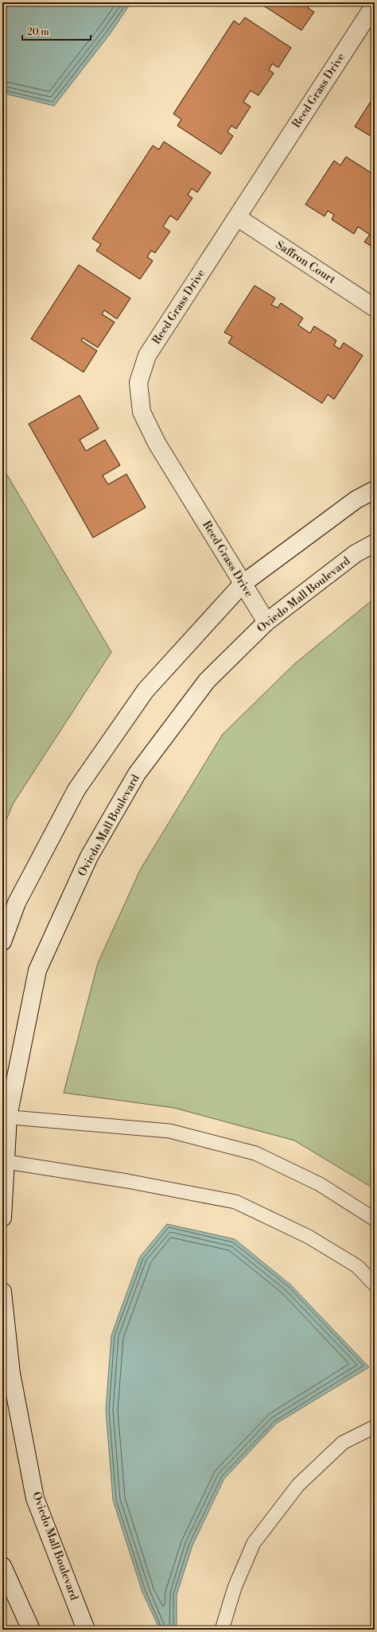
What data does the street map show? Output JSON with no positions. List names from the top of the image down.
{
  "streets": {
    "street": ["Reed Grass Drive", "Saffron Court", "Oviedo Mall Boulevard"]
  },
  "crossings": [
    ["Reed Grass Drive", "Saffron Court"],
    ["Reed Grass Drive", "Oviedo Mall Boulevard"]
  ],
  "scale_bar": "20 m"
}
